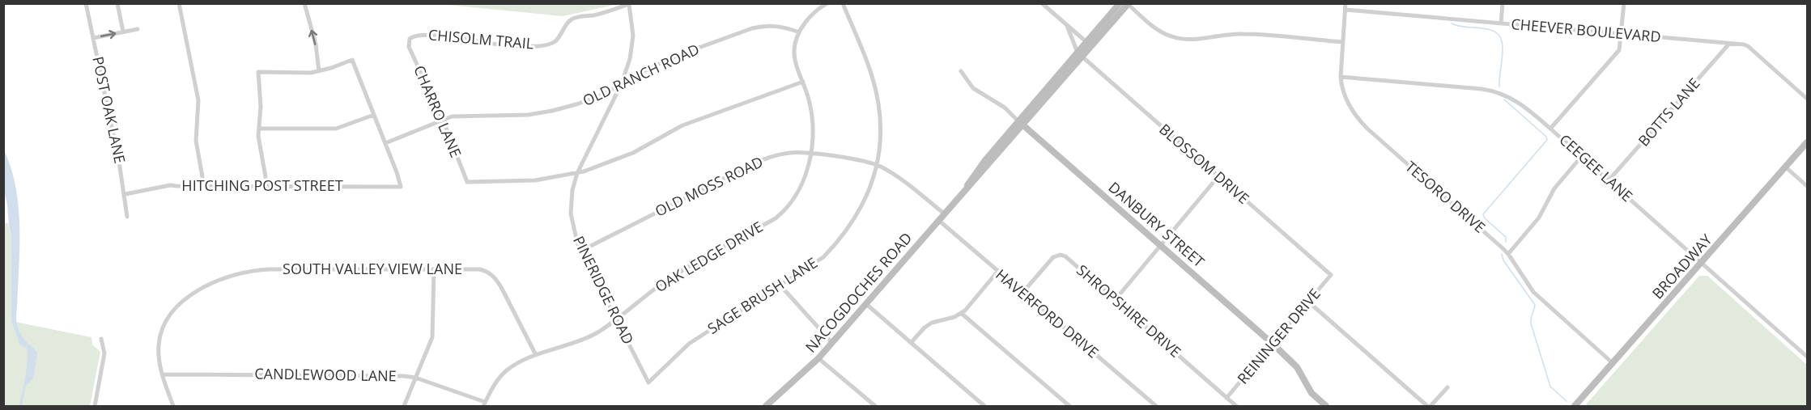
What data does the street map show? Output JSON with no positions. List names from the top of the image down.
{
  "streets": {
    "main road": ["DANBURY STREET", "BROADWAY", "NACOGDOCHES ROAD"],
    "street": [
      "CHEEVER BOULEVARD",
      "CHISOLM TRAIL",
      "OLD RANCH ROAD",
      "POST OAK LANE",
      "CHARRO LANE",
      "BOTTS LANE",
      "BLOSSOM DRIVE",
      "CEEGEE LANE",
      "HITCHING POST STREET",
      "OLD MOSS ROAD",
      "TESORO DRIVE",
      "OAK LEDGE DRIVE",
      "SOUTH VALLEY VIEW LANE",
      "PINERIDGE ROAD",
      "SAGE BRUSH LANE",
      "SHROPSHIRE DRIVE",
      "HAVERFORD DRIVE",
      "REININGER DRIVE",
      "CANDLEWOOD LANE"
    ]
  },
  "crossings": [
    ["CHEEVER BOULEVARD", "BOTTS LANE"],
    ["CHEEVER BOULEVARD", "TESORO DRIVE"],
    ["CHISOLM TRAIL", "CHARRO LANE"],
    ["CHISOLM TRAIL", "PINERIDGE ROAD"],
    ["OLD RANCH ROAD", "CHARRO LANE"],
    ["OLD RANCH ROAD", "HITCHING POST STREET"],
    ["OLD RANCH ROAD", "OAK LEDGE DRIVE"],
    ["OLD RANCH ROAD", "PINERIDGE ROAD"],
    ["POST OAK LANE", "HITCHING POST STREET"],
    ["CHARRO LANE", "PINERIDGE ROAD"],
    ["BOTTS LANE", "CEEGEE LANE"],
    ["BLOSSOM DRIVE", "NACOGDOCHES ROAD"],
    ["BLOSSOM DRIVE", "REININGER DRIVE"],
    ["CEEGEE LANE", "TESORO DRIVE"],
    ["CEEGEE LANE", "BROADWAY"],
    ["OLD MOSS ROAD", "OAK LEDGE DRIVE"],
    ["OLD MOSS ROAD", "PINERIDGE ROAD"],
    ["OLD MOSS ROAD", "NACOGDOCHES ROAD"],
    ["OLD MOSS ROAD", "SAGE BRUSH LANE"],
    ["TESORO DRIVE", "BROADWAY"],
    ["DANBURY STREET", "NACOGDOCHES ROAD"],
    ["DANBURY STREET", "REININGER DRIVE"],
    ["OAK LEDGE DRIVE", "SOUTH VALLEY VIEW LANE"],
    ["OAK LEDGE DRIVE", "PINERIDGE ROAD"],
    ["OAK LEDGE DRIVE", "CANDLEWOOD LANE"],
    ["SOUTH VALLEY VIEW LANE", "CANDLEWOOD LANE"],
    ["PINERIDGE ROAD", "SAGE BRUSH LANE"],
    ["NACOGDOCHES ROAD", "HAVERFORD DRIVE"],
    ["SHROPSHIRE DRIVE", "HAVERFORD DRIVE"],
    ["SHROPSHIRE DRIVE", "REININGER DRIVE"]
  ]
}
